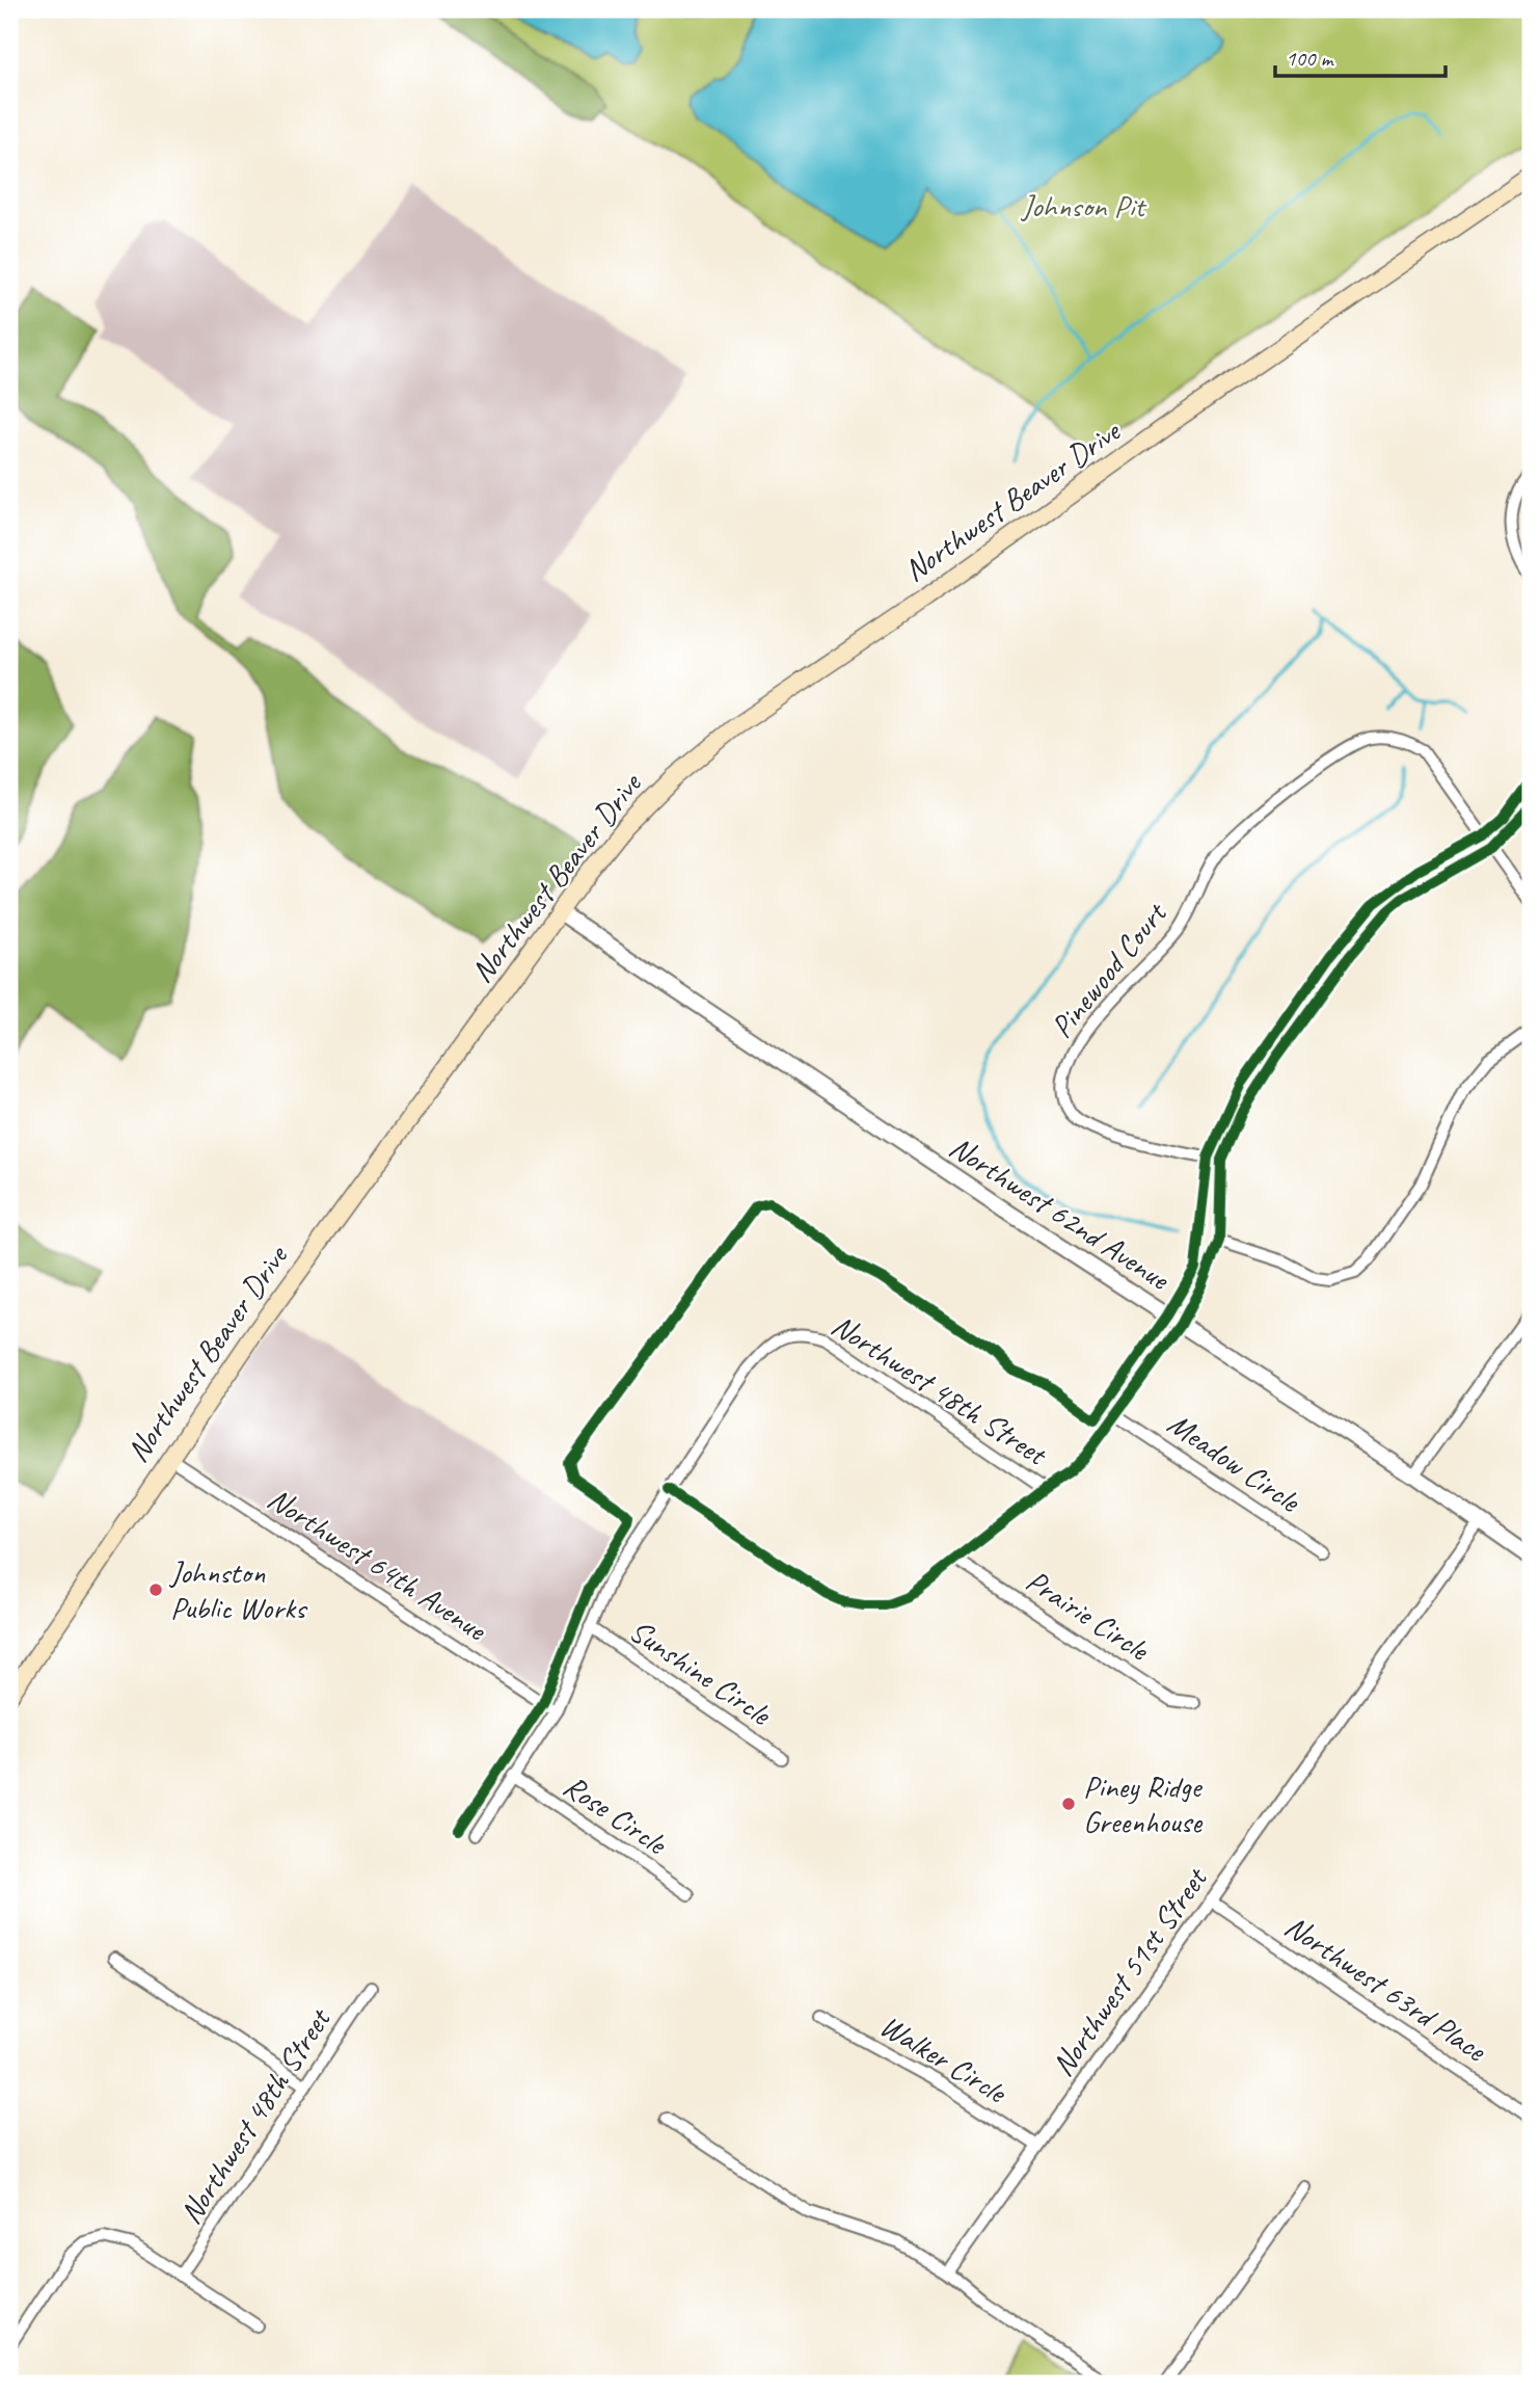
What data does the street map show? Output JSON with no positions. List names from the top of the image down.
{
  "streets": {
    "main road": ["Northwest Beaver Drive"],
    "street": [
      "Pinewood Court",
      "Northwest 62nd Avenue",
      "Northwest 48th Street",
      "Meadow Circle",
      "Northwest 64th Avenue",
      "Prairie Circle",
      "Sunshine Circle",
      "Rose Circle",
      "Northwest 51st Street",
      "Northwest 63rd Place",
      "Walker Circle"
    ]
  },
  "crossings": [
    ["Northwest Beaver Drive", "Northwest 62nd Avenue"],
    ["Northwest Beaver Drive", "Northwest 64th Avenue"],
    ["Northwest 62nd Avenue", "Northwest 51st Street"],
    ["Northwest 48th Street", "Northwest 64th Avenue"],
    ["Northwest 48th Street", "Sunshine Circle"],
    ["Northwest 48th Street", "Rose Circle"],
    ["Northwest 51st Street", "Northwest 63rd Place"],
    ["Northwest 51st Street", "Walker Circle"]
  ],
  "parks": ["Johnson Pit"],
  "places": ["Johnston Public Works", "Piney Ridge Greenhouse"],
  "scale_bar": "100 m"
}
